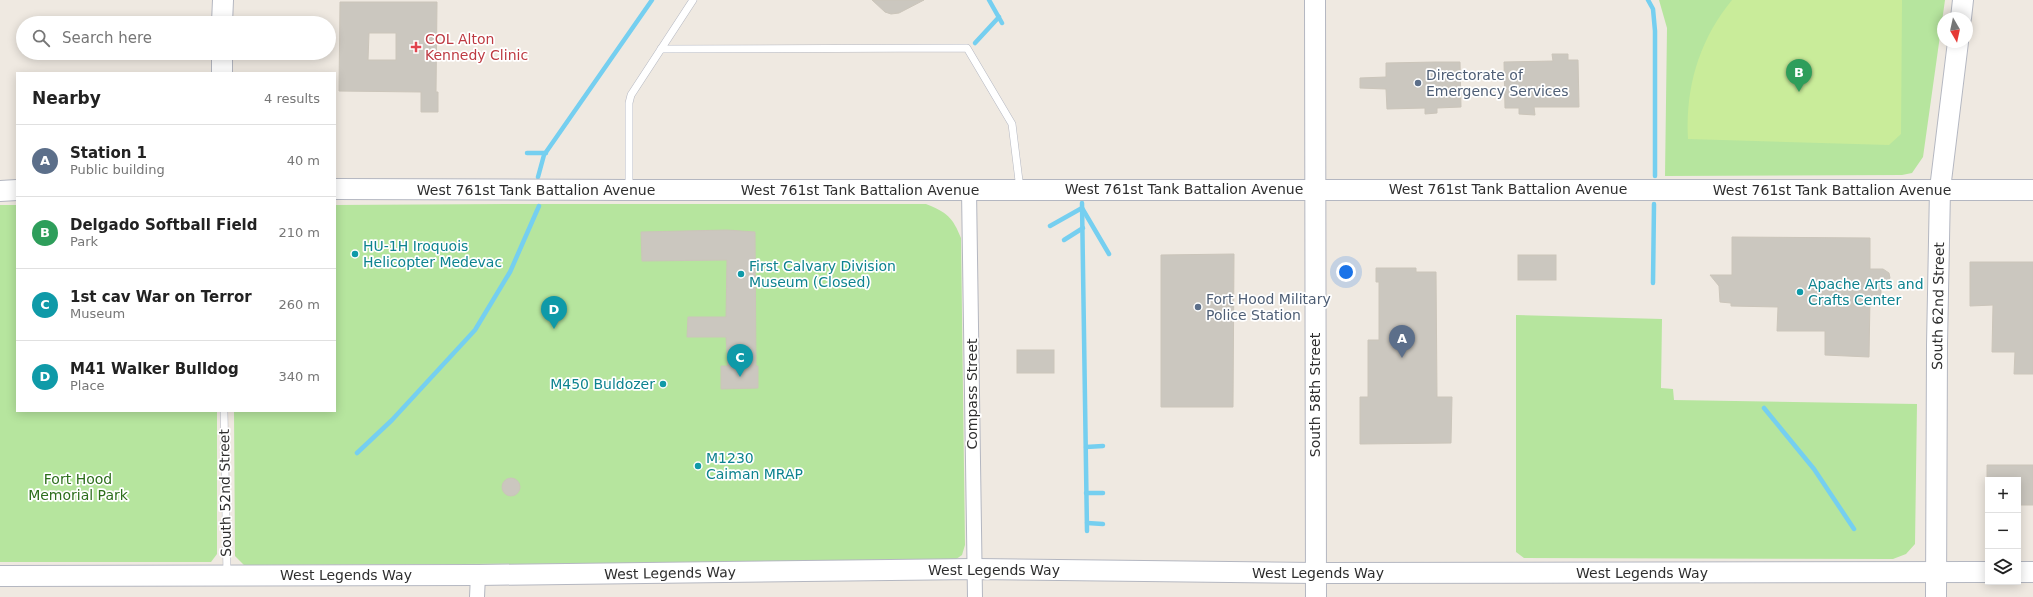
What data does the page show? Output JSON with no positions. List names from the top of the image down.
{
  "streets": {
    "street": [
      "West 761st Tank Battalion Avenue",
      "South 62nd Street",
      "Compass Street",
      "South 58th Street",
      "West Legends Way"
    ],
    "lane": ["South 52nd Street"]
  },
  "crossings": [
    ["West 761st Tank Battalion Avenue", "South 62nd Street"],
    ["West 761st Tank Battalion Avenue", "Compass Street"],
    ["West 761st Tank Battalion Avenue", "South 58th Street"],
    ["South 62nd Street", "West Legends Way"],
    ["Compass Street", "West Legends Way"],
    ["South 58th Street", "West Legends Way"],
    ["South 52nd Street", "West Legends Way"]
  ],
  "parks": ["Fort Hood Memorial Park"],
  "places": {
    "health": ["COL Alton Kennedy Clinic"],
    "other": [
      "Directorate of Emergency Services",
      "HU-1H Iroquois Helicopter Medevac",
      "First Calvary Division Museum (Closed)",
      "Apache Arts and Crafts Center",
      "Fort Hood Military Police Station",
      "M450 Buldozer",
      "M1230 Caiman MRAP"
    ]
  },
  "north": "bottom",
  "page": {
    "search": "Search here",
    "pins": [
      "B",
      "D",
      "A",
      "C"
    ],
    "heading": ["Nearby", "4 results"],
    "list": [
      {
        "mark": "A",
        "name": "Station 1",
        "note": "Public building",
        "value": "40 m"
      },
      {
        "mark": "B",
        "name": "Delgado Softball Field",
        "note": "Park",
        "value": "210 m"
      },
      {
        "mark": "C",
        "name": "1st cav War on Terror",
        "note": "Museum",
        "value": "260 m"
      },
      {
        "mark": "D",
        "name": "M41 Walker Bulldog",
        "note": "Place",
        "value": "340 m"
      }
    ],
    "map_buttons": ["+", "−"]
  }
}
